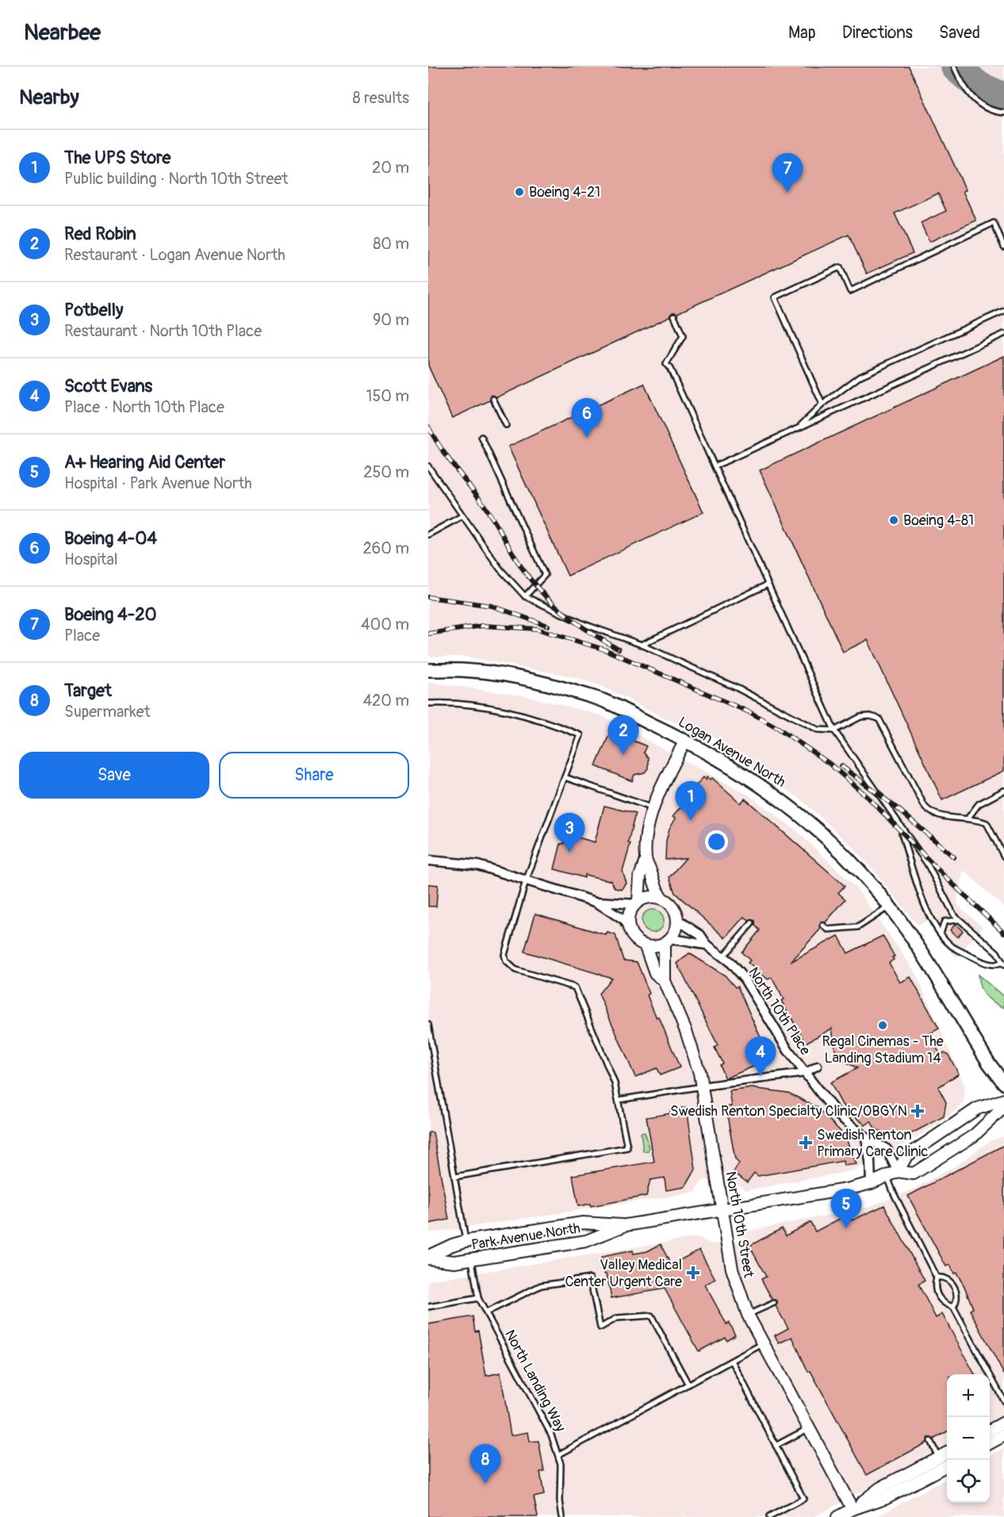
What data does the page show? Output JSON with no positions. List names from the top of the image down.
{
  "streets": {
    "main road": ["Logan Avenue North"],
    "street": ["North 10th Place", "North 10th Street", "Park Avenue North"],
    "lane": ["North Landing Way"]
  },
  "crossings": [
    ["North 10th Place", "North 10th Street"],
    ["North 10th Place", "Park Avenue North"],
    ["North 10th Street", "Park Avenue North"],
    ["Park Avenue North", "North Landing Way"]
  ],
  "places": {
    "other": ["Boeing 4-21", "Boeing 4-81", "Regal Cinemas - The Landing Stadium 14"],
    "health": ["Swedish Renton Specialty Clinic/OBGYN", "Swedish Renton Primary Care Clinic", "Valley Medical Center Urgent Care"]
  },
  "page": {
    "header": "Nearbee",
    "nav": ["Map", "Directions", "Saved"],
    "heading": ["Nearby", "8 results"],
    "list": [
      {
        "mark": "1",
        "name": "The UPS Store",
        "note": "Public building · North 10th Street",
        "value": "20 m"
      },
      {
        "mark": "2",
        "name": "Red Robin",
        "note": "Restaurant · Logan Avenue North",
        "value": "80 m"
      },
      {
        "mark": "3",
        "name": "Potbelly",
        "note": "Restaurant · North 10th Place",
        "value": "90 m"
      },
      {
        "mark": "4",
        "name": "Scott Evans",
        "note": "Place · North 10th Place",
        "value": "150 m"
      },
      {
        "mark": "5",
        "name": "A+ Hearing Aid Center",
        "note": "Hospital · Park Avenue North",
        "value": "250 m"
      },
      {
        "mark": "6",
        "name": "Boeing 4-04",
        "note": "Hospital",
        "value": "260 m"
      },
      {
        "mark": "7",
        "name": "Boeing 4-20",
        "note": "Place",
        "value": "400 m"
      },
      {
        "mark": "8",
        "name": "Target",
        "note": "Supermarket",
        "value": "420 m"
      }
    ],
    "pins": [
      "7",
      "6",
      "2",
      "1",
      "3",
      "4",
      "5",
      "8"
    ],
    "buttons": ["Save", "Share"],
    "map_buttons": ["+", "−"]
  }
}
